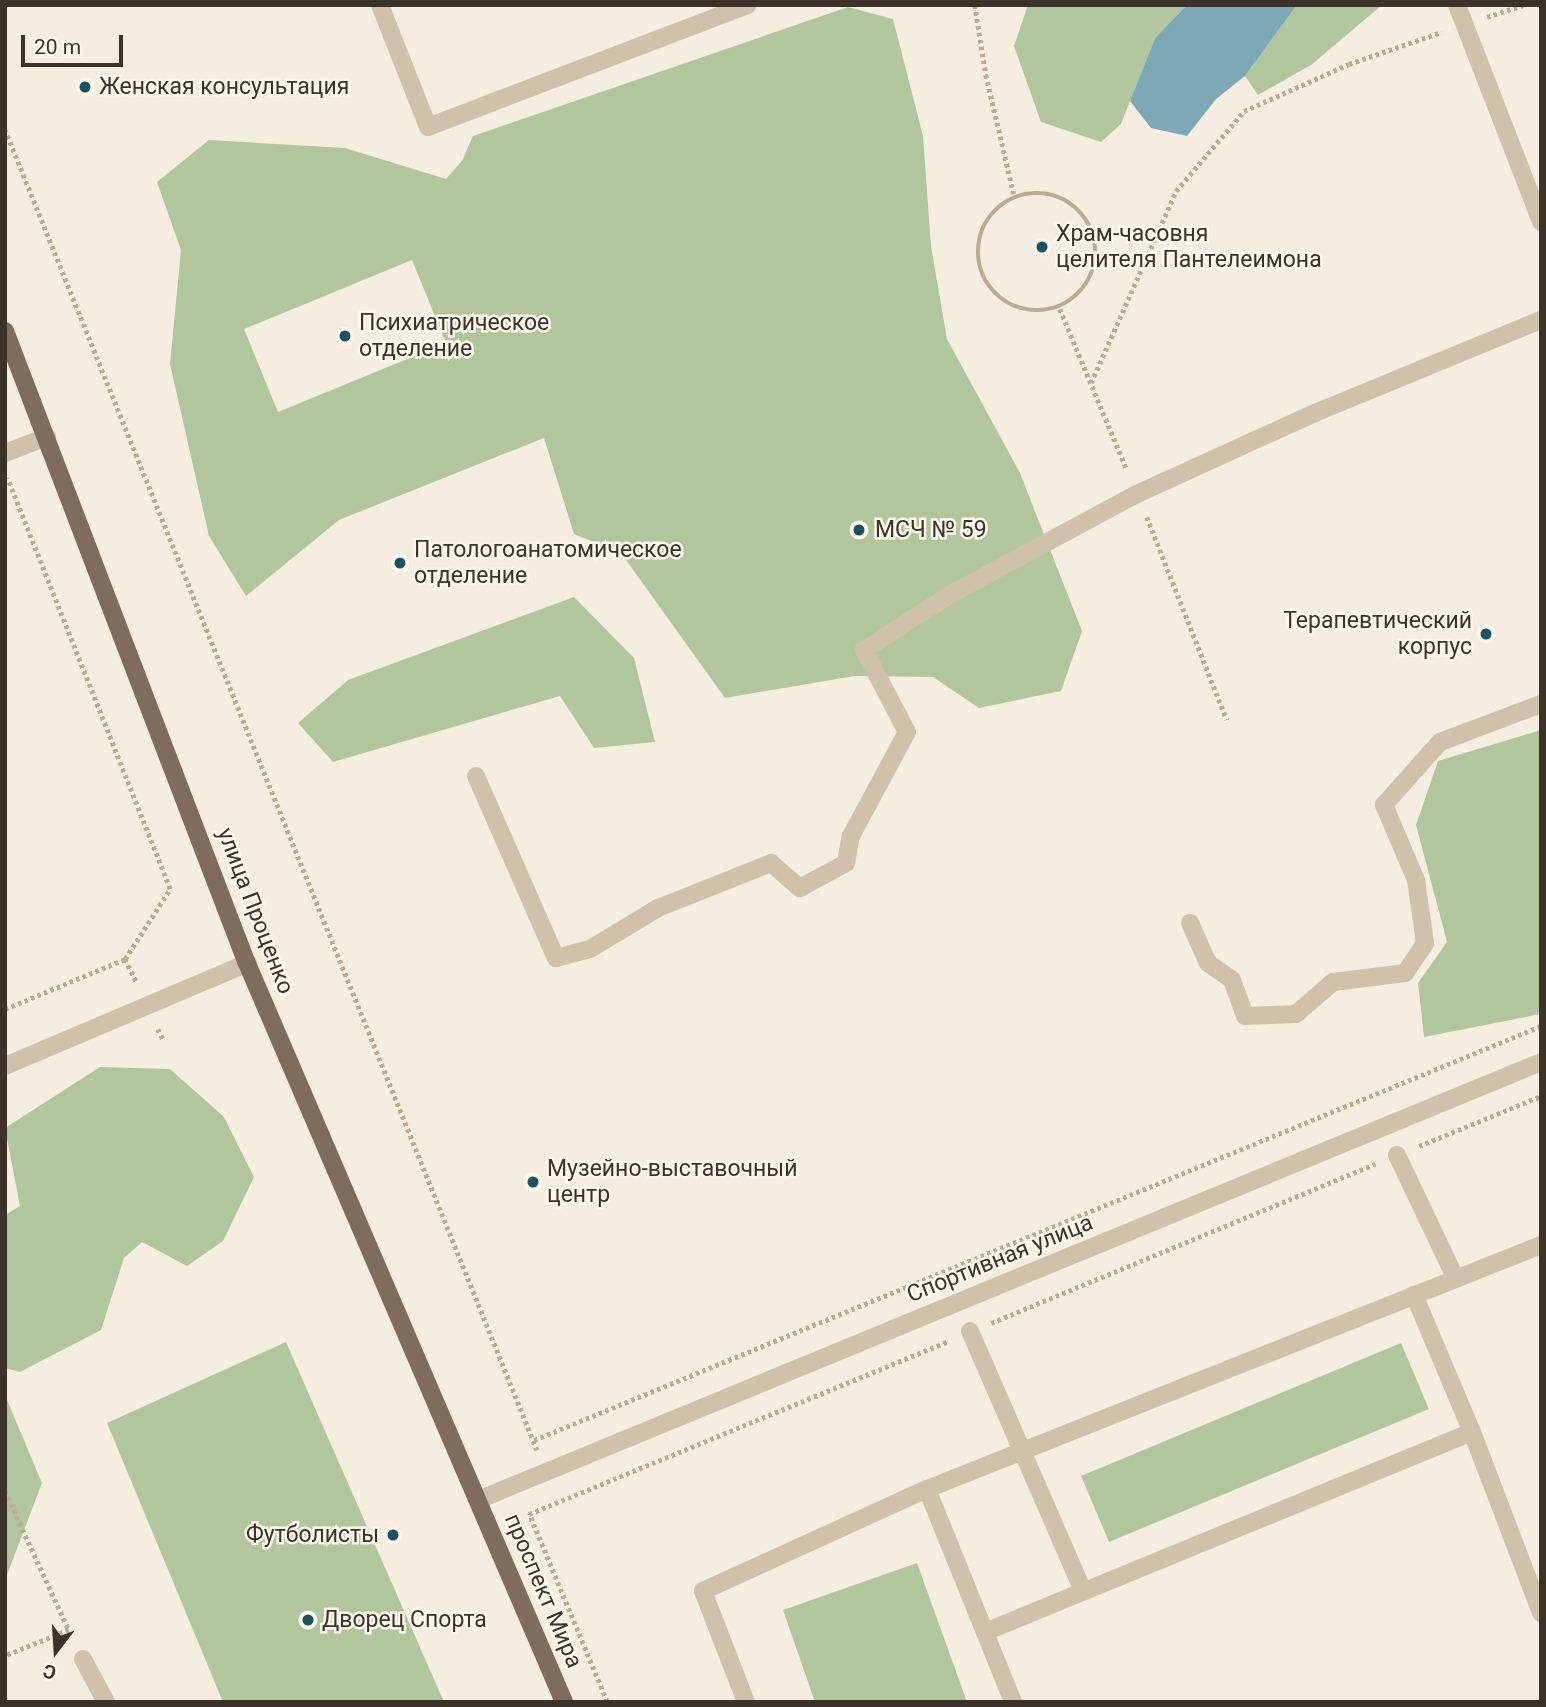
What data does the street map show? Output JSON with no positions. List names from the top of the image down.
{
  "streets": {
    "main road": ["улица Проценко", "проспект Мира"],
    "street": ["Спортивная улица"]
  },
  "crossings": [
    ["улица Проценко", "Спортивная улица"],
    ["улица Проценко", "проспект Мира"],
    ["Спортивная улица", "проспект Мира"]
  ],
  "places": [
    "Женская консультация",
    "Храм-часовня целителя Пантелеимона",
    "Психиатрическое отделение",
    "МСЧ № 59",
    "Патологоанатомическое отделение",
    "Терапевтический корпус",
    "Музейно-выставочный центр",
    "Футболисты",
    "Дворец Спорта"
  ],
  "scale_bar": "20 m",
  "north": "bottom"
}
